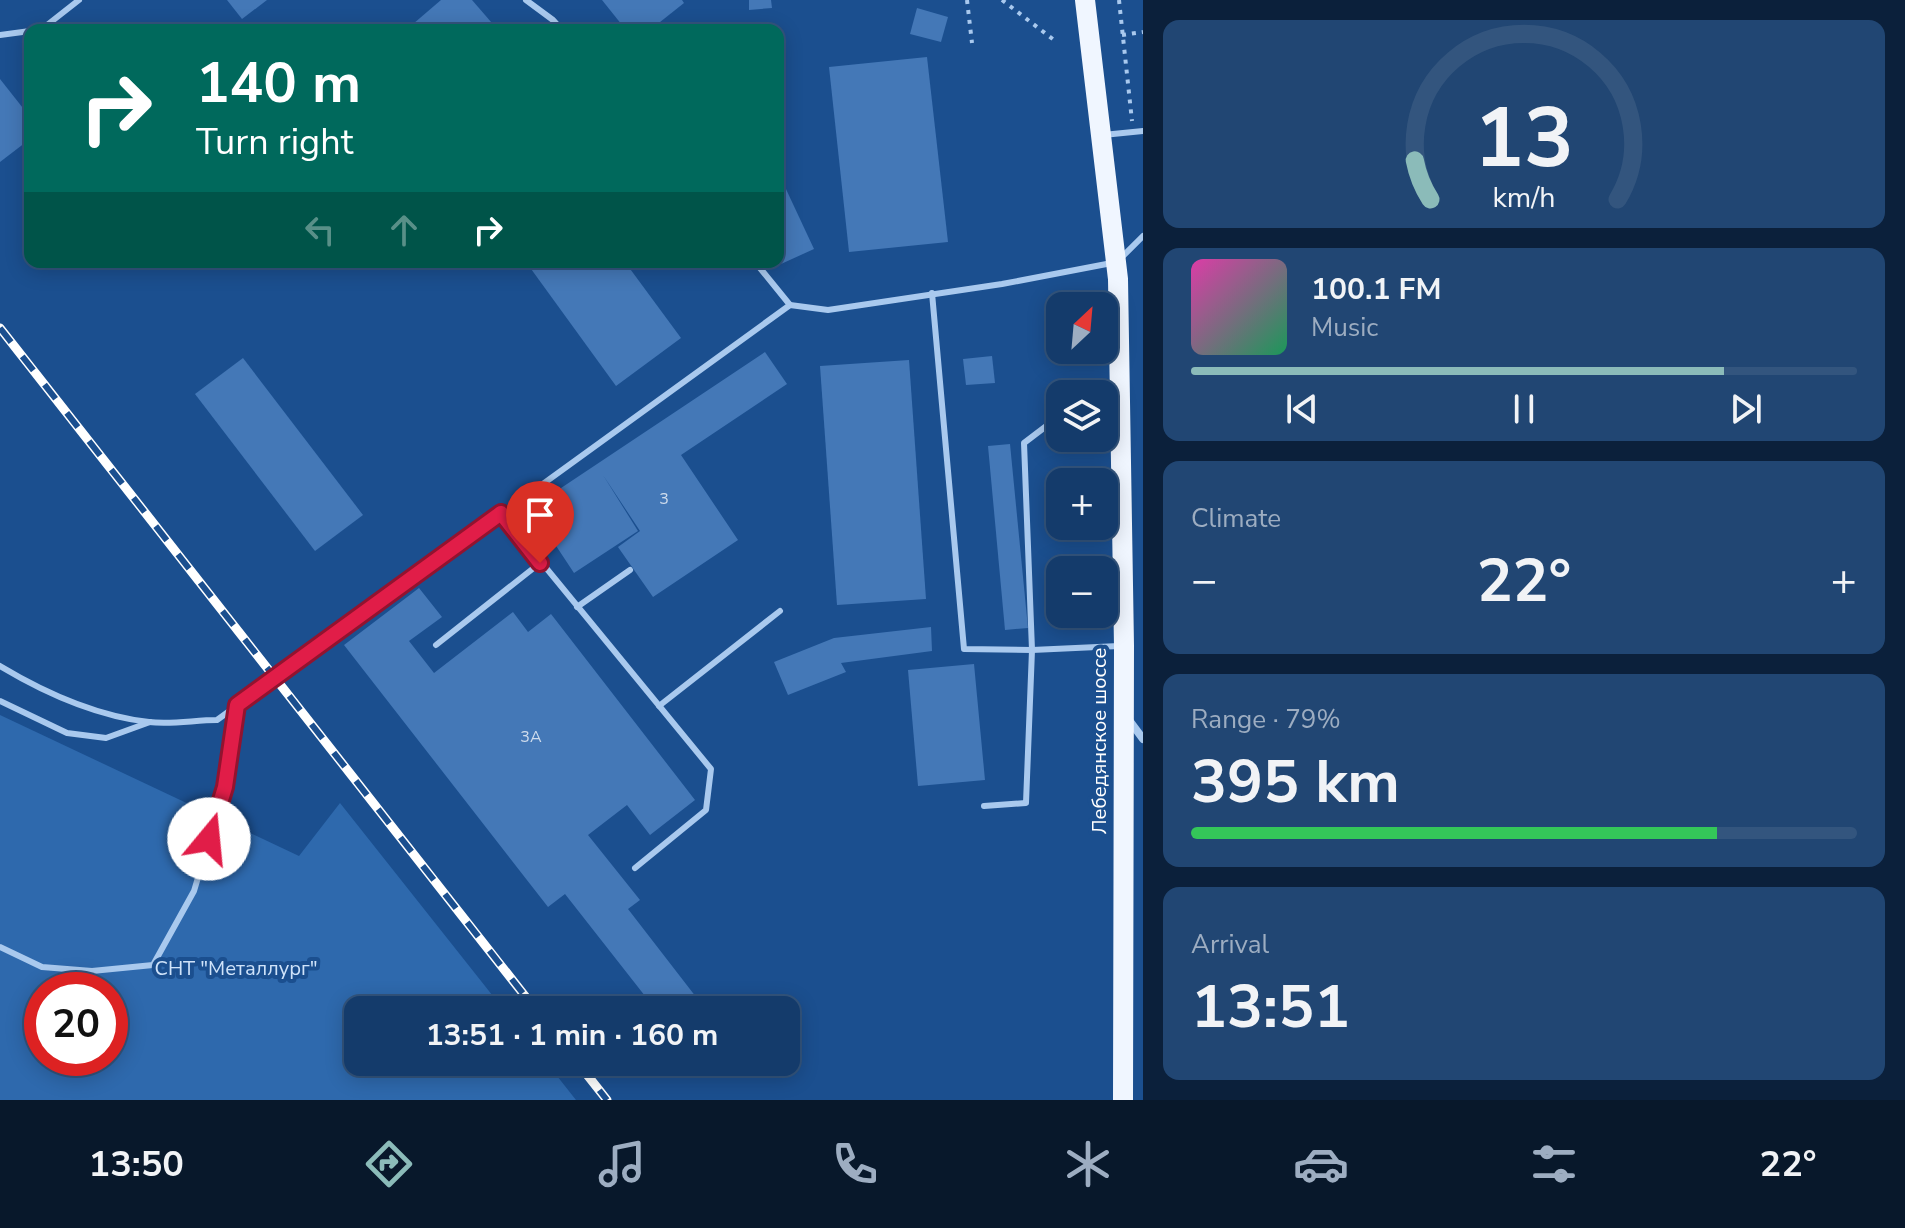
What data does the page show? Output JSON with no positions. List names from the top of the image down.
{
  "streets": {
    "main road": ["Лебедянское шоссе"]
  },
  "parks": ["СНТ \"Металлург\""],
  "house_numbers": ["3", "3А"],
  "north": "top right",
  "page": {
    "turn": ["140 m", "Turn right"],
    "song": ["100.1 FM", "Music"],
    "map_buttons": ["+", "−"],
    "tile": [
      "Climate",
      ["Range · 79%", "395 km"],
      ["Arrival", "13:51"]
    ],
    "heat": ["−", "22°", "+"],
    "limit": "20",
    "trip": "13:51 · 1 min · 160 m",
    "tabs": ["13:50", "22°"],
    "gauge": ["13", "km/h"]
  }
}
